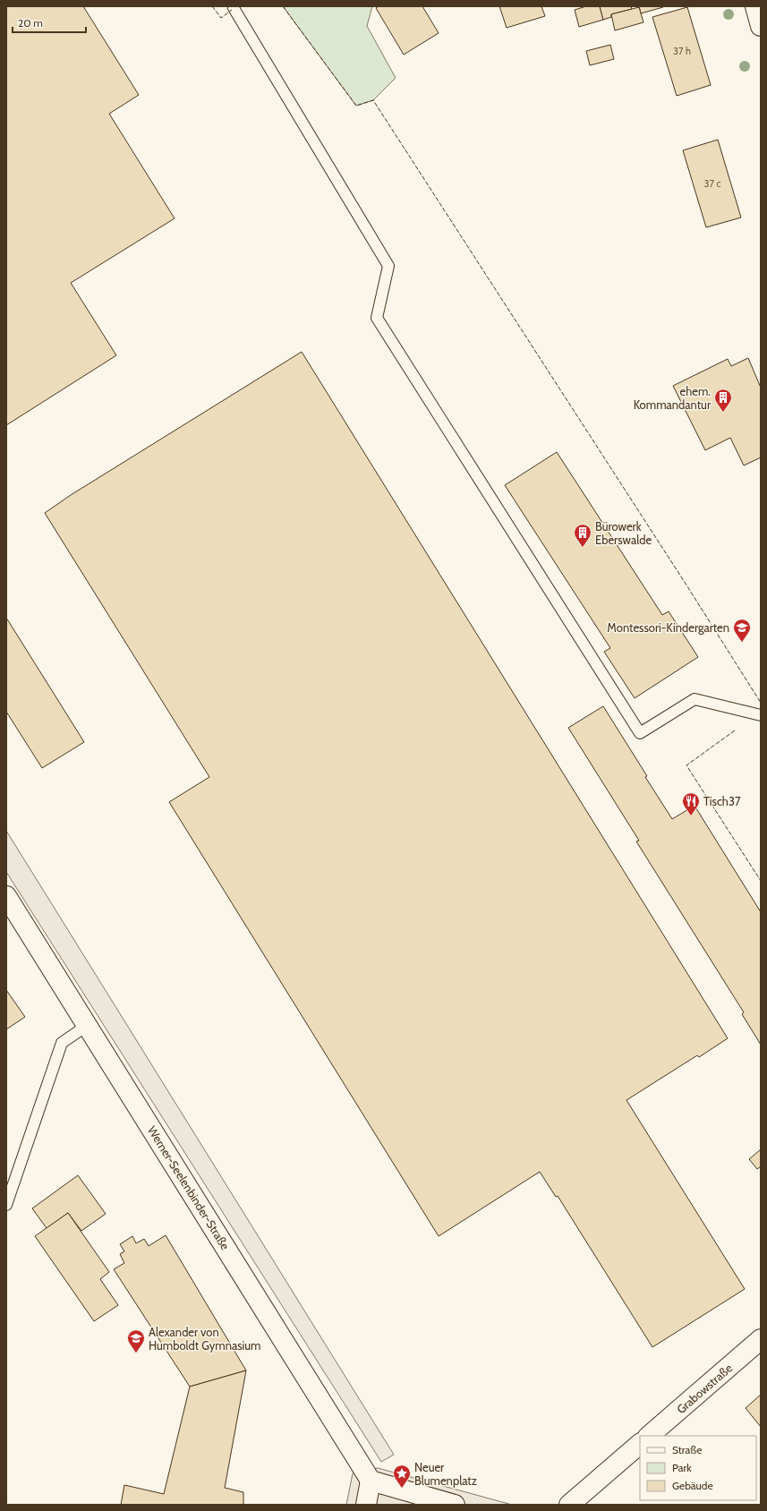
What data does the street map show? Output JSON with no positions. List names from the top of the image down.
{
  "streets": {
    "street": ["Werner-Seelenbinder-Straße", "Grabowstraße"]
  },
  "places": {
    "building": ["ehem. Kommandantur", "Bürowerk Eberswalde"],
    "school or university": ["Montessori-Kindergarten", "Alexander von Humboldt Gymnasium"],
    "restaurant": ["Tisch37"],
    "place": ["Neuer Blumenplatz"]
  },
  "house_numbers": ["37 h", "37 c"],
  "legend": ["Straße", "Park", "Gebäude"],
  "scale_bar": "20 m"
}
